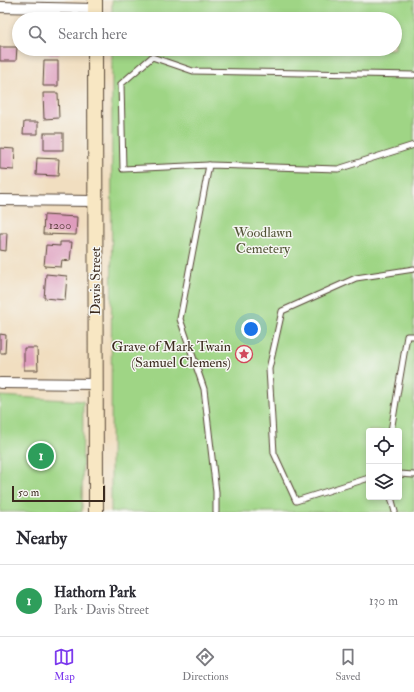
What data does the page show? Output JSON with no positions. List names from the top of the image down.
{
  "streets": {
    "street": ["Davis Street"]
  },
  "parks": ["Woodlawn Cemetery"],
  "places": {
    "place": ["Grave of Mark Twain (Samuel Clemens)"]
  },
  "house_numbers": ["1200"],
  "scale_bar": "50 m",
  "page": {
    "search": "Search here",
    "pins": "1",
    "scale": "50 m",
    "heading": "Nearby",
    "list": [
      {
        "mark": "1",
        "name": "Hathorn Park",
        "note": "Park · Davis Street",
        "value": "130 m"
      }
    ],
    "nav": ["Map", "Directions", "Saved"]
  }
}
